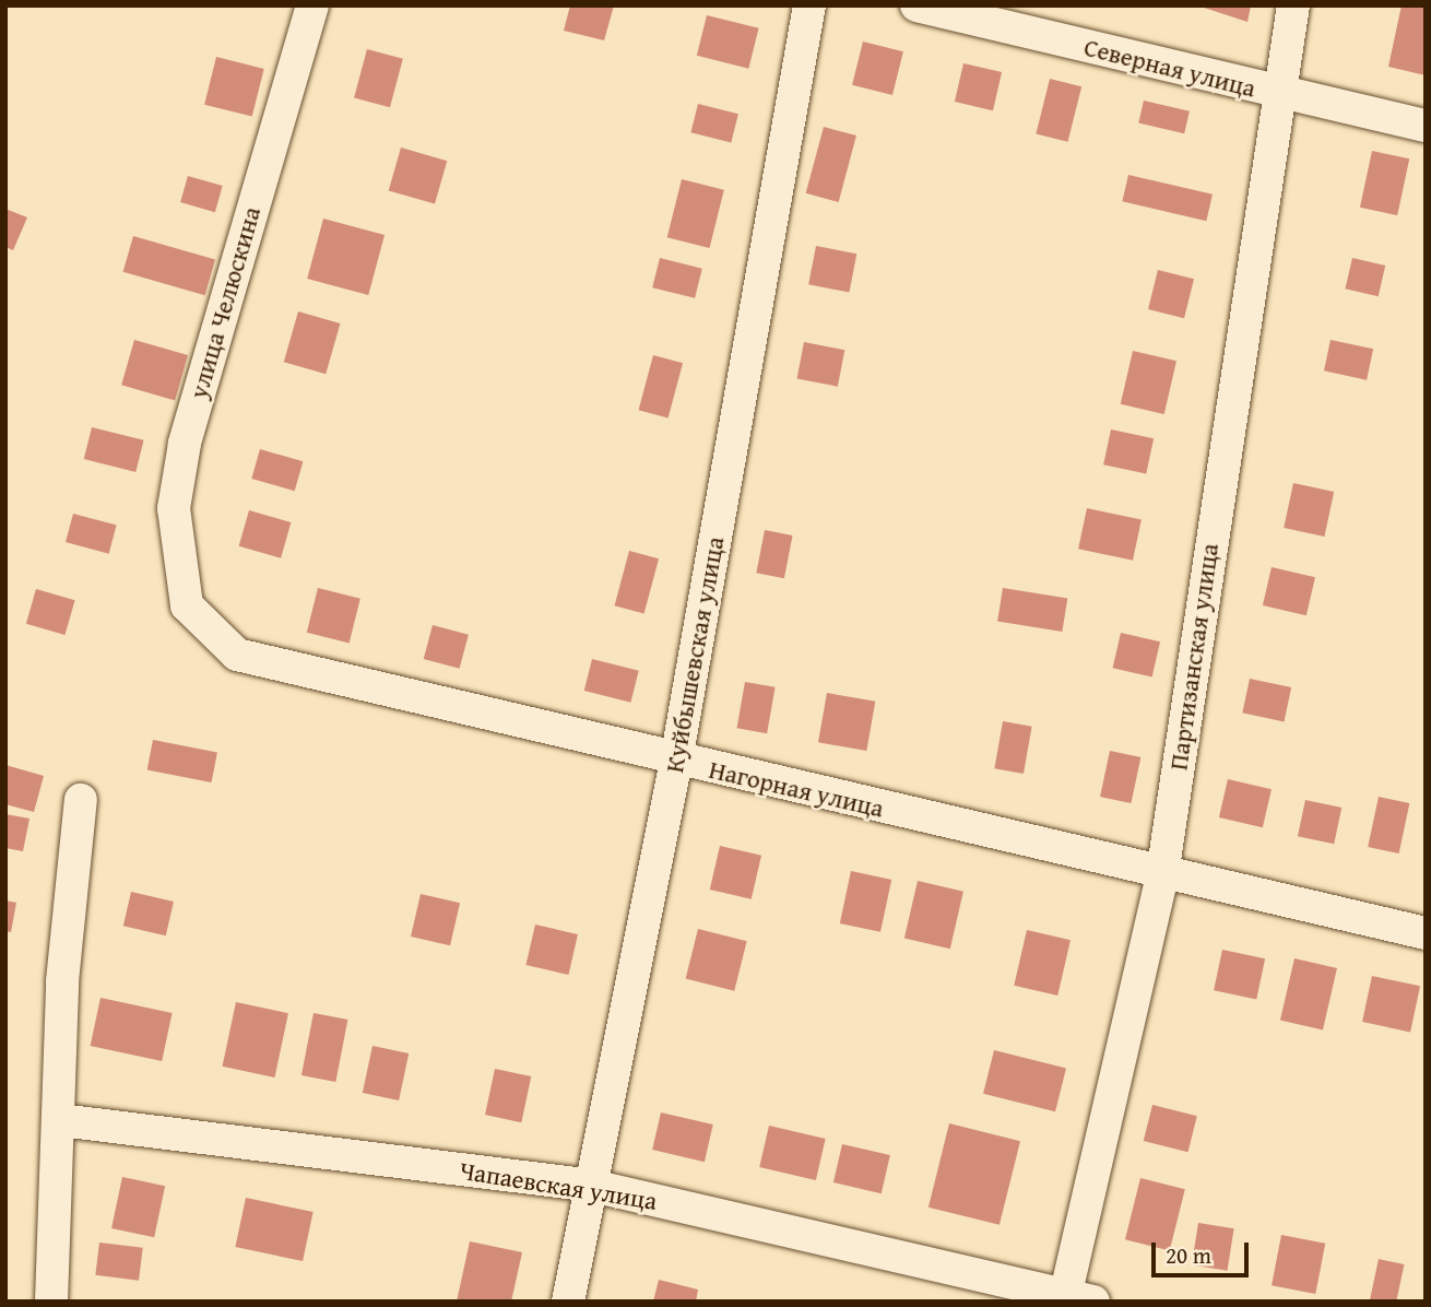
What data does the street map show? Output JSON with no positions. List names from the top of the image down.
{
  "streets": {
    "street": [
      "Северная улица",
      "улица Челюскина",
      "Куйбышевская улица",
      "Партизанская улица",
      "Нагорная улица",
      "Чапаевская улица"
    ]
  },
  "crossings": [
    ["Северная улица", "Партизанская улица"],
    ["улица Челюскина", "Нагорная улица"],
    ["Куйбышевская улица", "Нагорная улица"],
    ["Куйбышевская улица", "Чапаевская улица"],
    ["Партизанская улица", "Нагорная улица"],
    ["Партизанская улица", "Чапаевская улица"]
  ],
  "scale_bar": "20 m"
}
